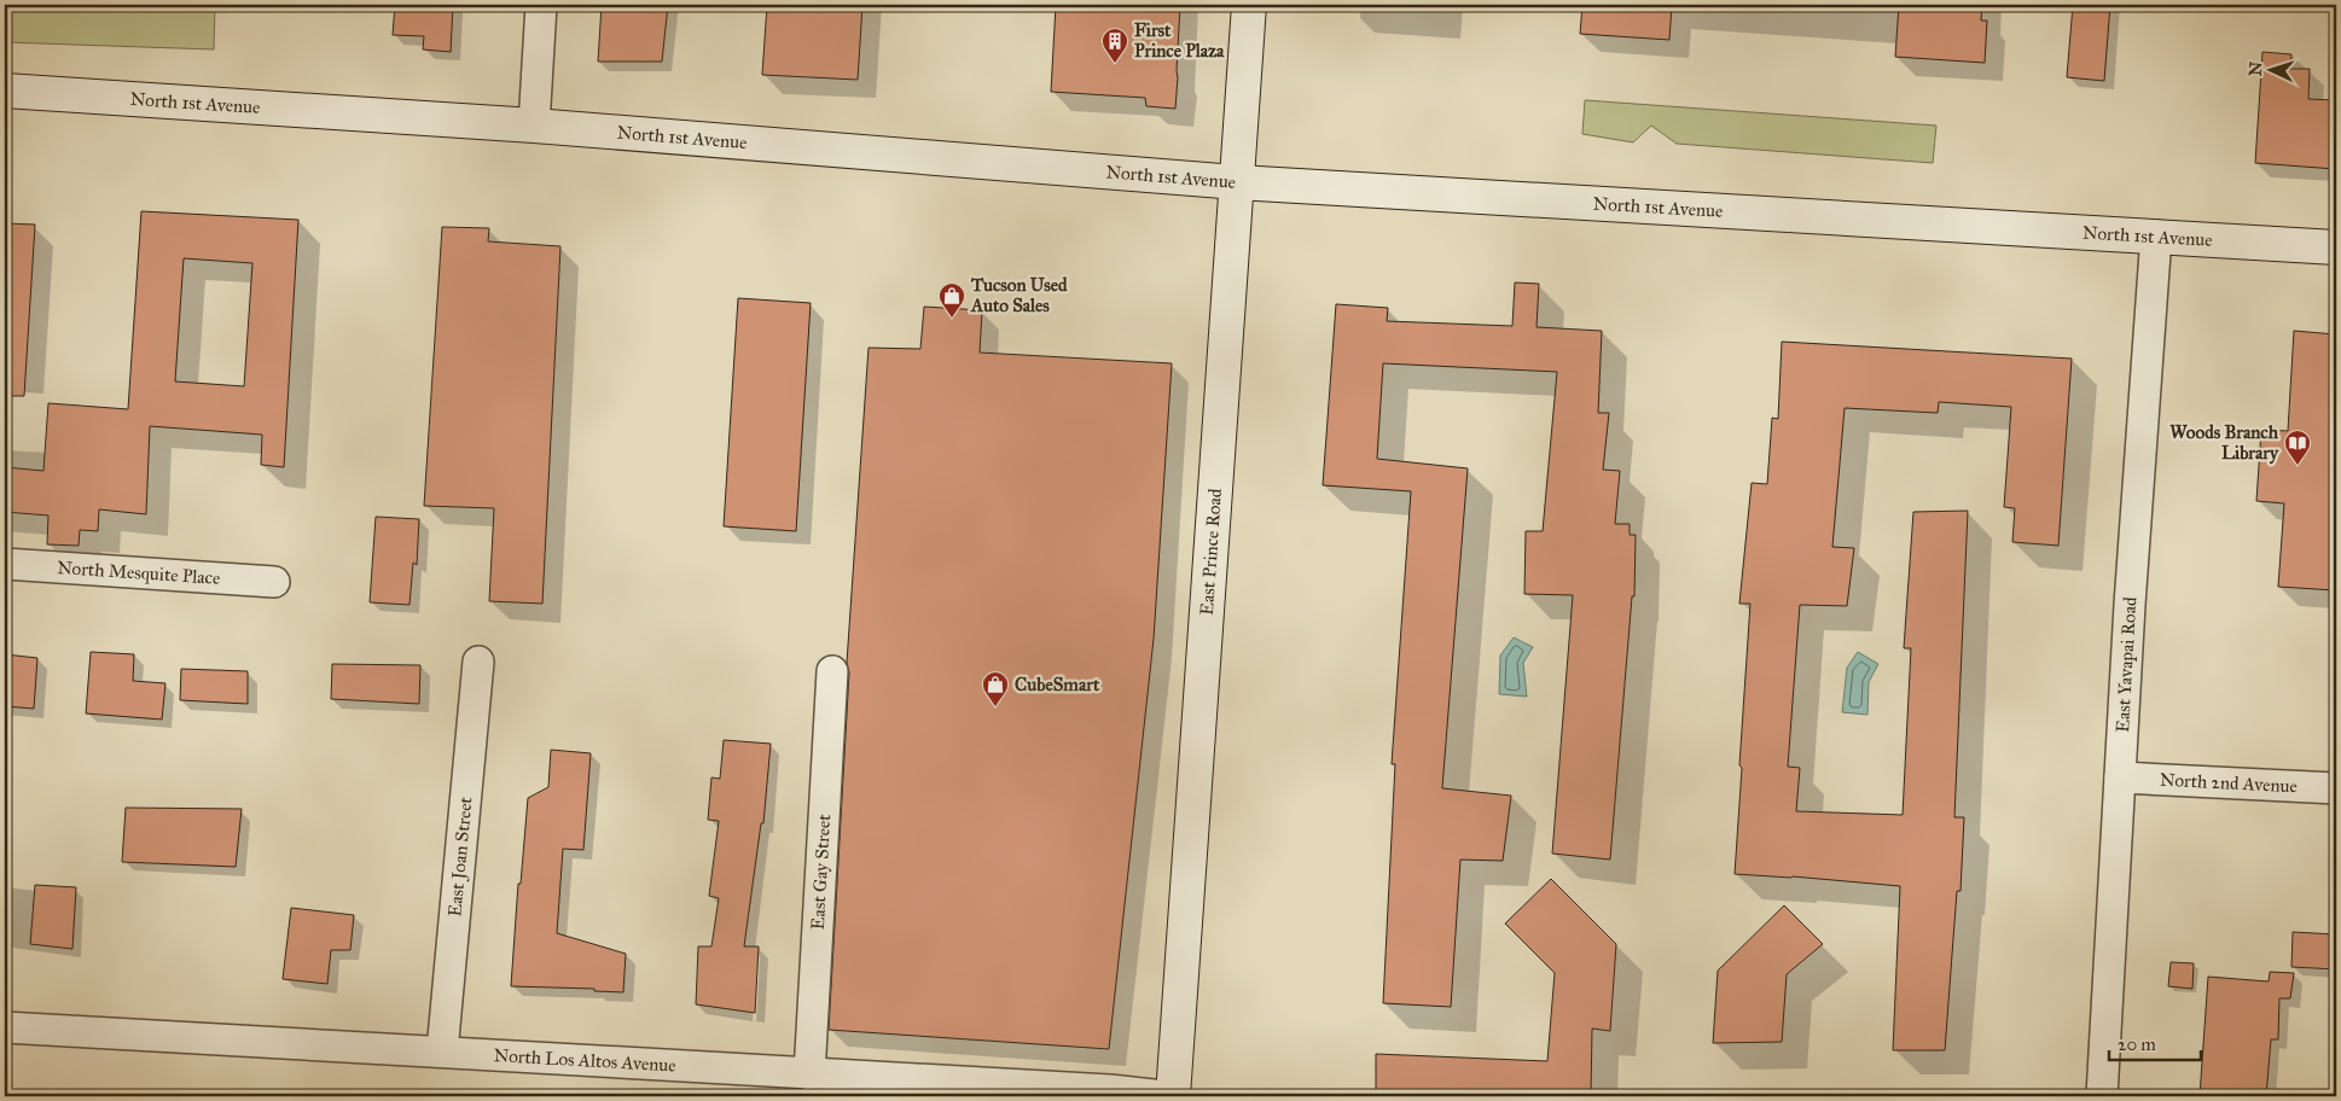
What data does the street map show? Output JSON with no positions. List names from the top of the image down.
{
  "streets": {
    "main road": ["North 1st Avenue", "East Prince Road"],
    "street": [
      "North Mesquite Place",
      "East Yavapai Road",
      "North 2nd Avenue",
      "East Joan Street",
      "East Gay Street",
      "North Los Altos Avenue"
    ]
  },
  "crossings": [
    ["North 1st Avenue", "East Prince Road"],
    ["North 1st Avenue", "East Yavapai Road"],
    ["East Yavapai Road", "North 2nd Avenue"],
    ["East Joan Street", "North Los Altos Avenue"],
    ["East Gay Street", "North Los Altos Avenue"]
  ],
  "places": {
    "building": ["First Prince Plaza"],
    "shop": ["Tucson Used Auto Sales", "CubeSmart"],
    "library": ["Woods Branch Library"]
  },
  "scale_bar": "20 m",
  "north": "left"
}
